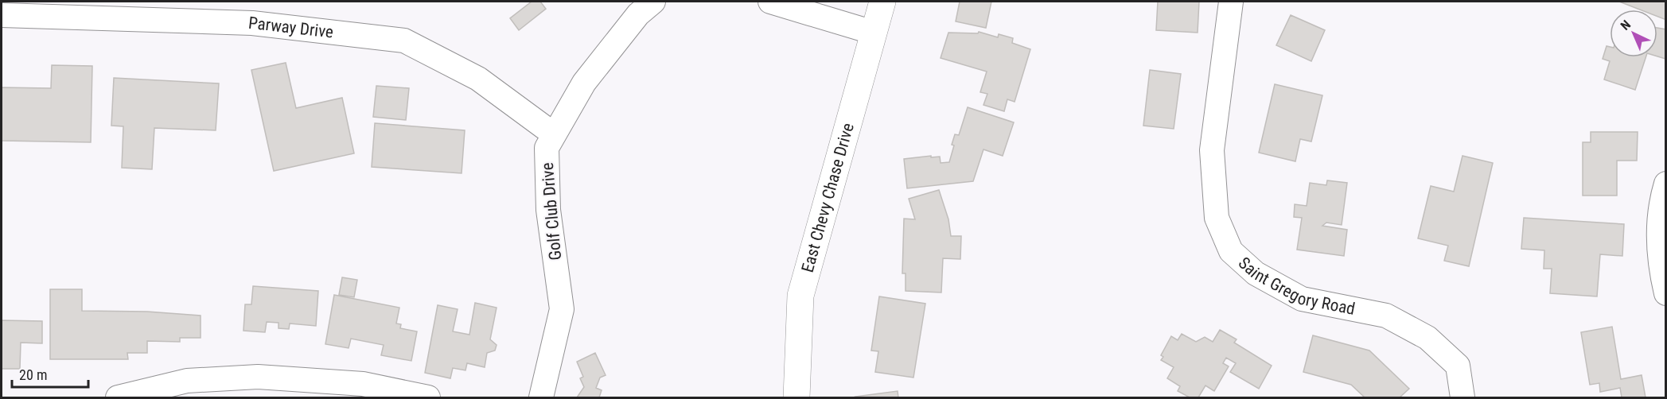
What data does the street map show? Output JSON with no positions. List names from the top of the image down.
{
  "streets": {
    "main road": ["East Chevy Chase Drive"],
    "street": ["Parway Drive", "Golf Club Drive", "Saint Gregory Road"]
  },
  "crossings": [
    ["Parway Drive", "Golf Club Drive"]
  ],
  "scale_bar": "20 m",
  "north": "top left"
}
